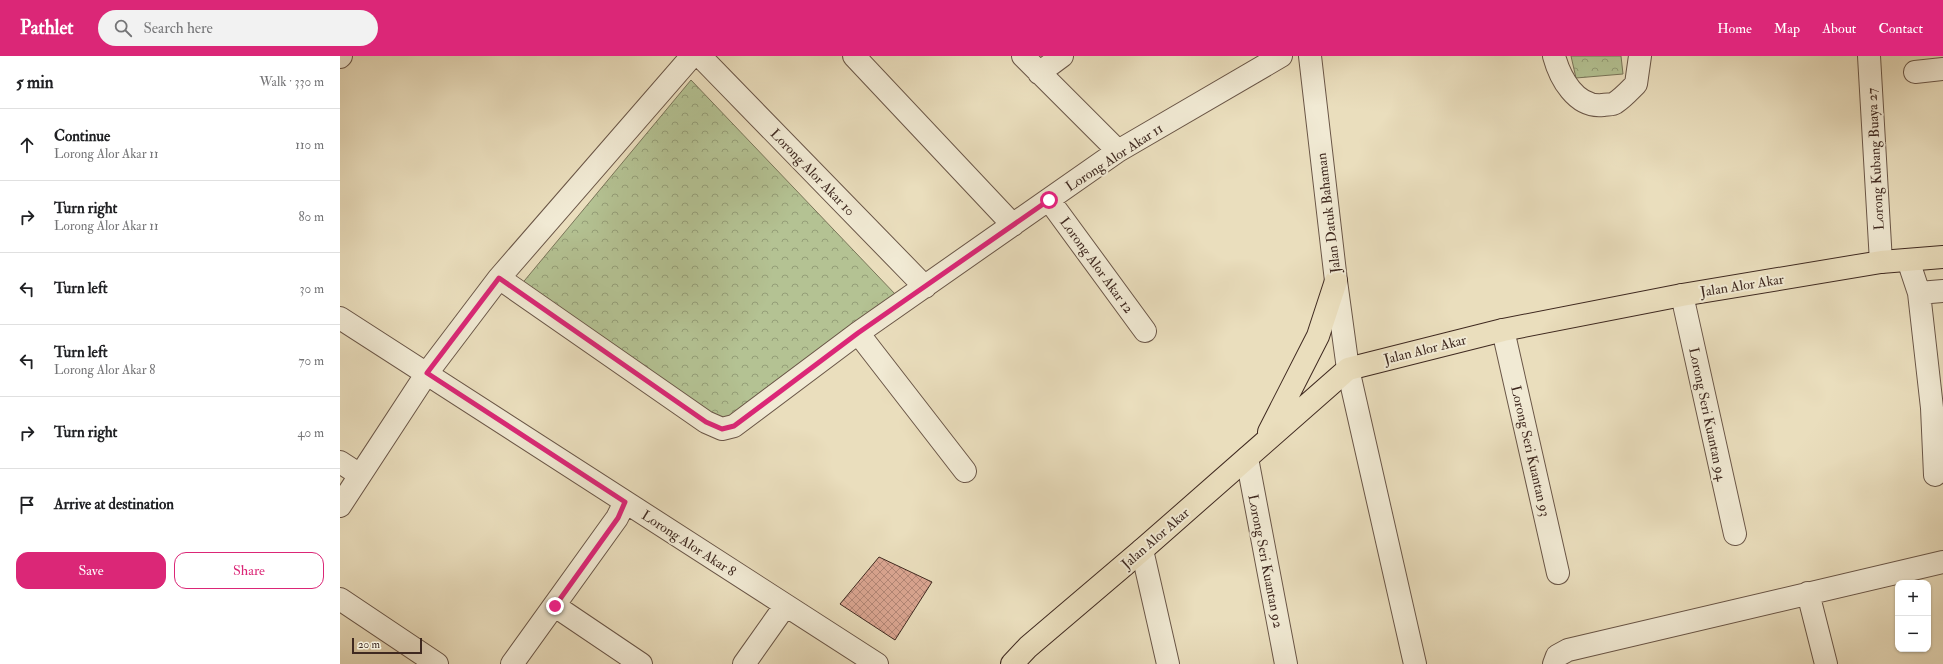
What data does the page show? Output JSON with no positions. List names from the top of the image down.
{
  "streets": {
    "main road": ["Jalan Alor Akar"],
    "street": [
      "Lorong Alor Akar 11",
      "Lorong Kubang Buaya 27",
      "Lorong Alor Akar 10",
      "Jalan Datuk Bahaman",
      "Lorong Alor Akar 12",
      "Lorong Seri Kuantan 94",
      "Lorong Seri Kuantan 93",
      "Lorong Alor Akar 8",
      "Lorong Seri Kuantan 92"
    ]
  },
  "crossings": [
    ["Lorong Alor Akar 11", "Lorong Alor Akar 10"],
    ["Lorong Alor Akar 11", "Lorong Alor Akar 12"],
    ["Lorong Kubang Buaya 27", "Jalan Alor Akar"],
    ["Jalan Datuk Bahaman", "Jalan Alor Akar"],
    ["Jalan Alor Akar", "Lorong Seri Kuantan 94"],
    ["Jalan Alor Akar", "Lorong Seri Kuantan 93"],
    ["Jalan Alor Akar", "Lorong Seri Kuantan 92"]
  ],
  "scale_bar": "20 m",
  "page": {
    "header": "Pathlet",
    "search": "Search here",
    "nav": [
      "Home",
      "Map",
      "About",
      "Contact"
    ],
    "heading": ["5 min", "Walk · 330 m"],
    "list": [
      ["Continue", "Lorong Alor Akar 11", "110 m"],
      ["Turn right", "Lorong Alor Akar 11", "80 m"],
      ["Turn left", "30 m"],
      ["Turn left", "Lorong Alor Akar 8", "70 m"],
      ["Turn right", "40 m"],
      "Arrive at destination"
    ],
    "buttons": ["Save", "Share"],
    "map_buttons": ["+", "−"],
    "scale": "20 m"
  }
}
